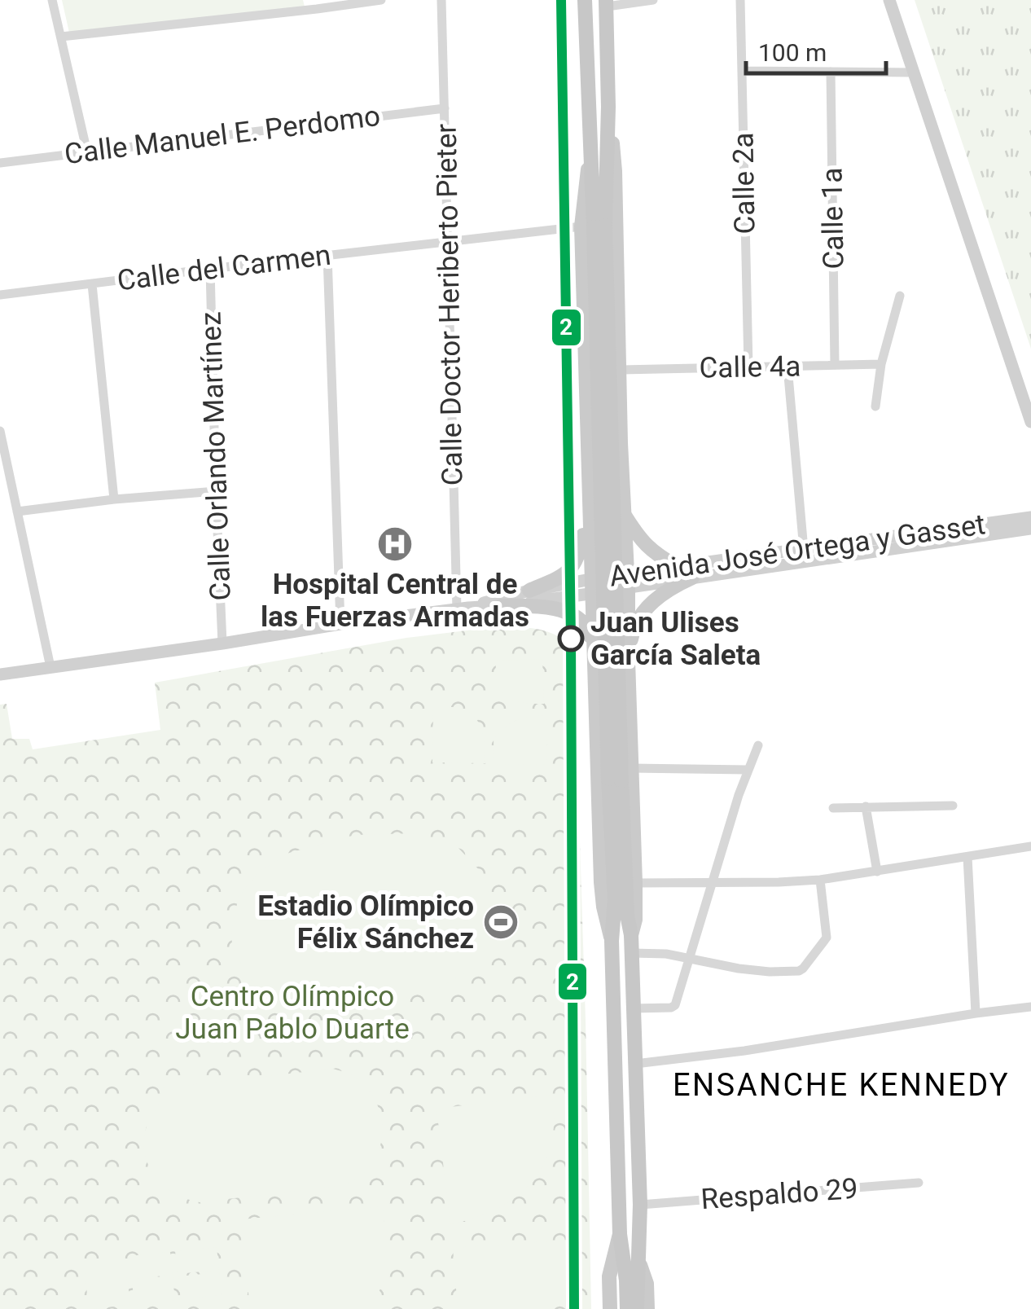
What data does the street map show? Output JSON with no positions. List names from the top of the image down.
{
  "streets": {
    "main road": ["Avenida José Ortega y Gasset"],
    "street": [
      "Calle Manuel E. Perdomo",
      "Calle 2a",
      "Calle 1a",
      "Calle del Carmen",
      "Calle Doctor Heriberto Pieter",
      "Calle 4a",
      "Calle Orlando Martínez",
      "Respaldo 29"
    ]
  },
  "crossings": [
    ["Calle Manuel E. Perdomo", "Calle Doctor Heriberto Pieter"],
    ["Calle 2a", "Calle 4a"],
    ["Calle 1a", "Calle 4a"],
    ["Calle del Carmen", "Calle Doctor Heriberto Pieter"],
    ["Calle del Carmen", "Calle Orlando Martínez"],
    ["Calle Doctor Heriberto Pieter", "Avenida José Ortega y Gasset"],
    ["Calle Orlando Martínez", "Avenida José Ortega y Gasset"]
  ],
  "districts": ["ENSANCHE KENNEDY"],
  "parks": ["Centro Olímpico Juan Pablo Duarte"],
  "places": {
    "hospital": ["Hospital Central de las Fuerzas Armadas"],
    "other": ["Juan Ulises García Saleta"],
    "sports": ["Estadio Olímpico Félix Sánchez"]
  },
  "lines": ["transit line 2"],
  "scale_bar": "100 m"
}
